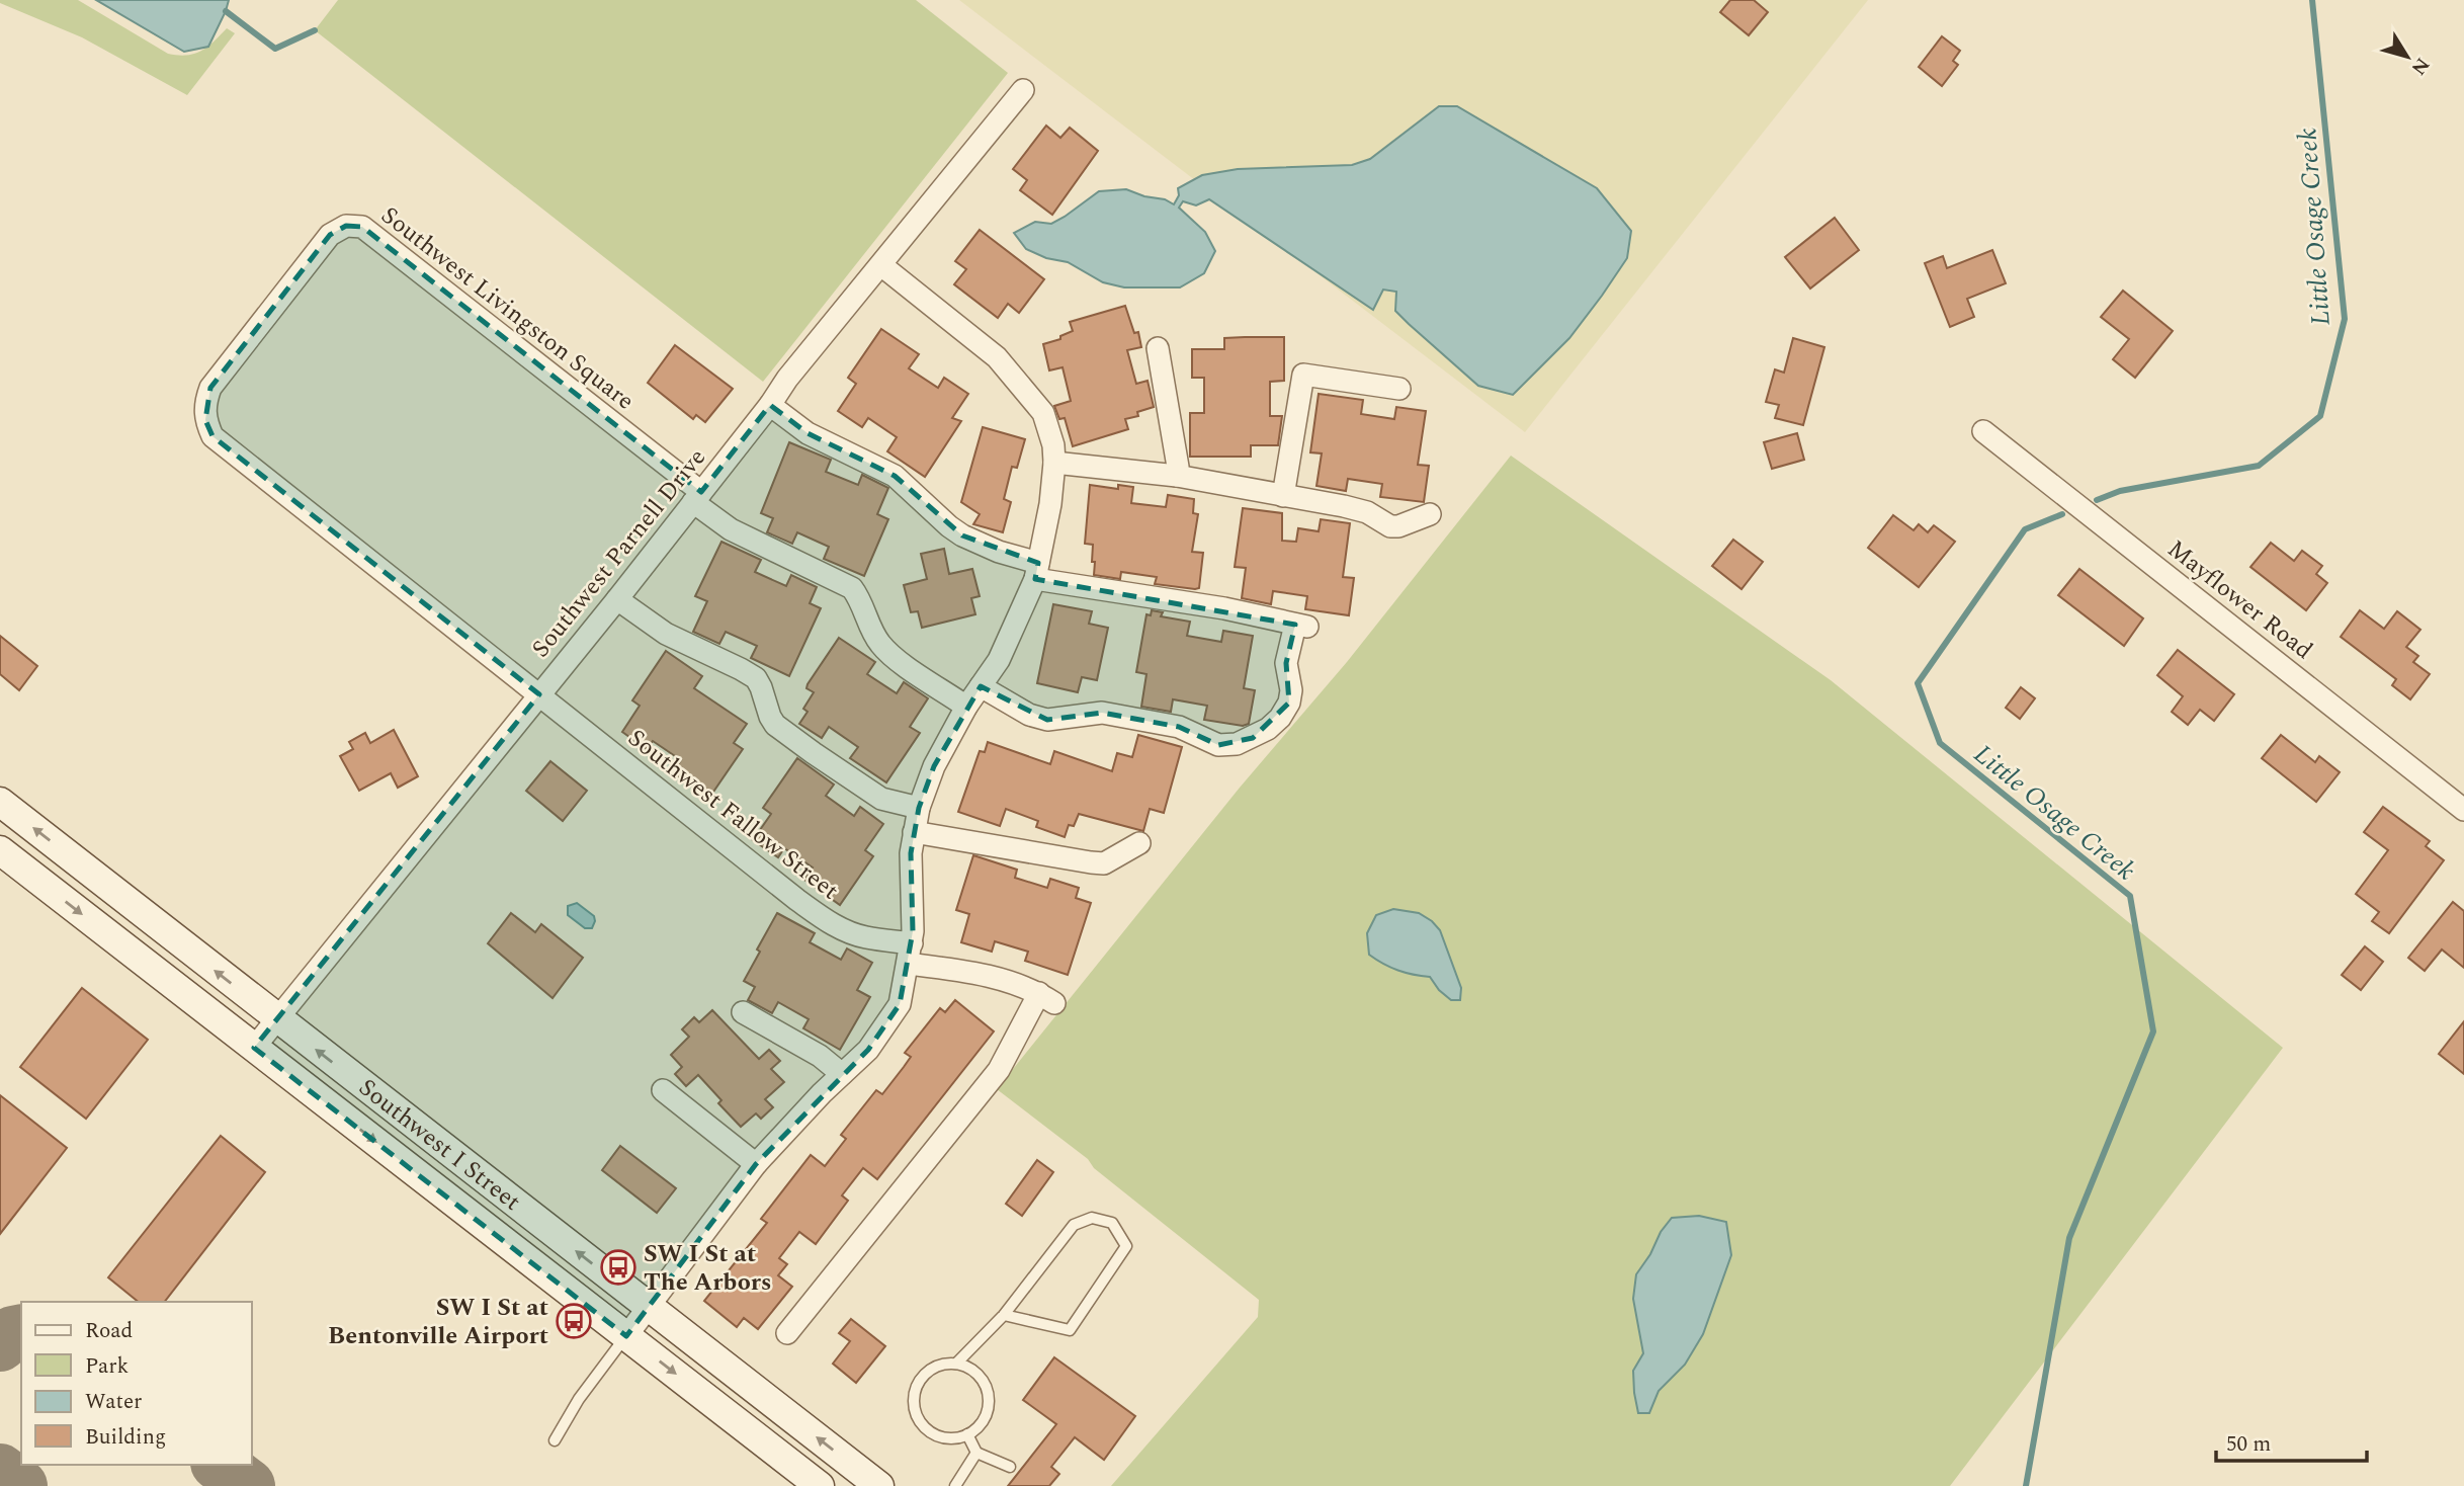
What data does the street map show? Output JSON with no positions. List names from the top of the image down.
{
  "streets": {
    "main road": ["Southwest I Street"],
    "street": [
      "Southwest Livingston Square",
      "Southwest Parnell Drive",
      "Mayflower Road",
      "Southwest Fallow Street"
    ]
  },
  "crossings": [
    ["Southwest Livingston Square", "Southwest Parnell Drive"],
    ["Southwest Livingston Square", "Southwest Fallow Street"],
    ["Southwest Parnell Drive", "Southwest Fallow Street"],
    ["Southwest Parnell Drive", "Southwest I Street"]
  ],
  "water": ["Little Osage Creek"],
  "places": {
    "bus stop": ["SW I St at The Arbors", "SW I St at Bentonville Airport"]
  },
  "legend": [
    "Road",
    "Park",
    "Water",
    "Building"
  ],
  "scale_bar": "50 m",
  "north": "bottom right"
}
